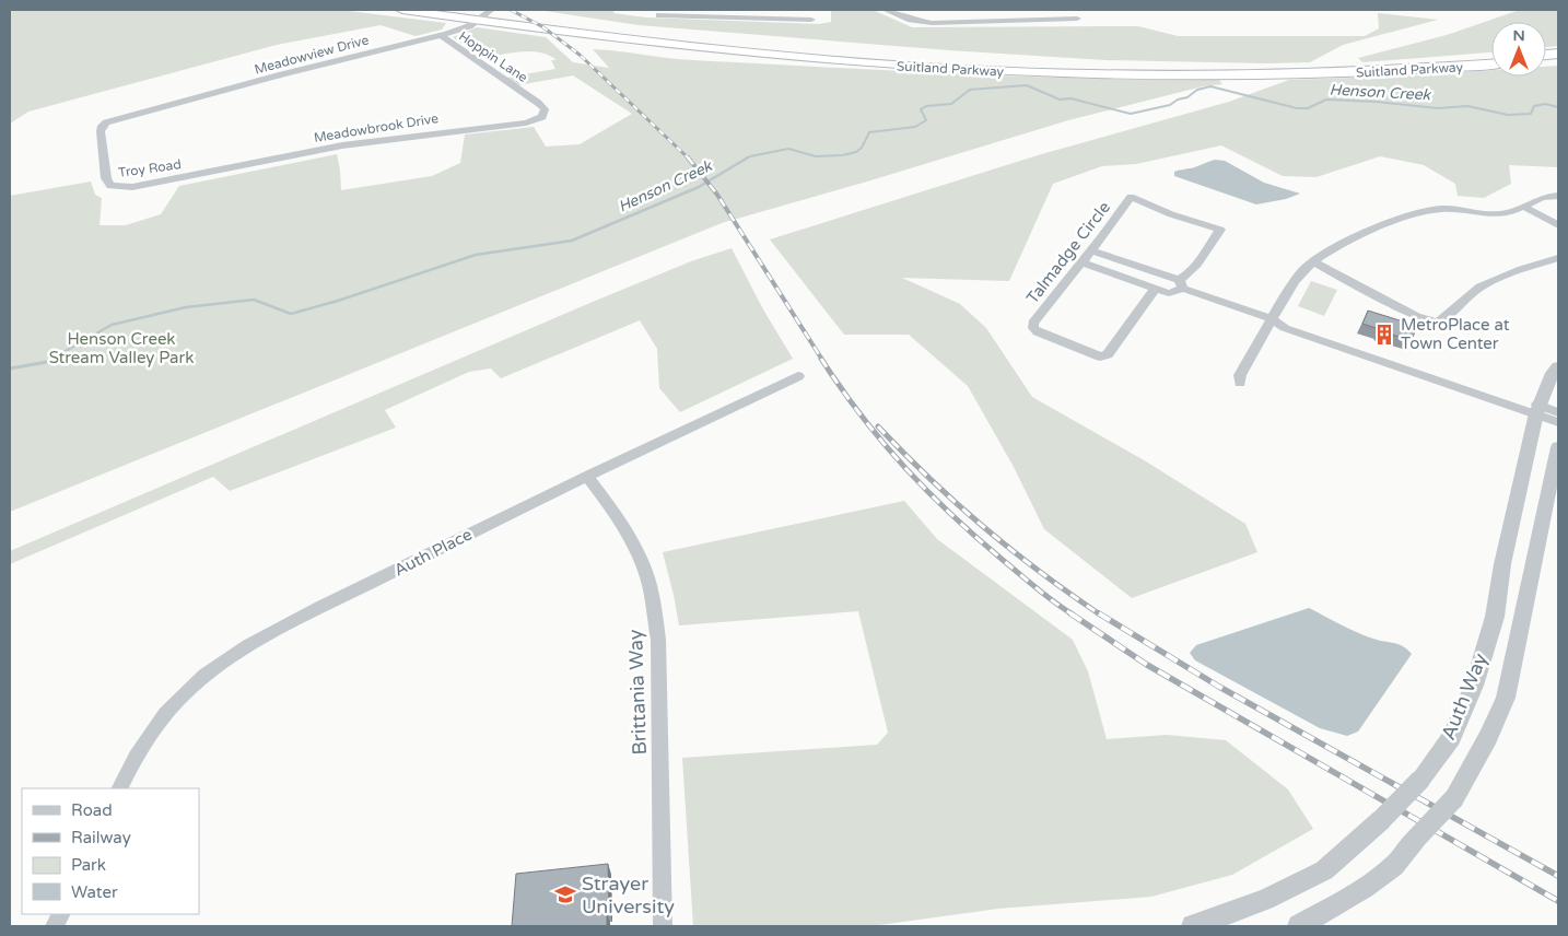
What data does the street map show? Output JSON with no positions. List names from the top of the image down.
{
  "streets": {
    "highway": ["Suitland Parkway"],
    "street": [
      "Meadowview Drive",
      "Hoppin Lane",
      "Meadowbrook Drive",
      "Troy Road",
      "Talmadge Circle",
      "Auth Place",
      "Brittania Way",
      "Auth Way"
    ]
  },
  "crossings": [
    ["Meadowview Drive", "Hoppin Lane"],
    ["Meadowview Drive", "Suitland Parkway"],
    ["Meadowview Drive", "Troy Road"],
    ["Hoppin Lane", "Meadowbrook Drive"],
    ["Meadowbrook Drive", "Troy Road"],
    ["Auth Place", "Brittania Way"]
  ],
  "water": ["Henson Creek"],
  "parks": ["Henson Creek Stream Valley Park"],
  "places": {
    "building": ["MetroPlace at Town Center"],
    "school or university": ["Strayer University"]
  },
  "legend": [
    "Road",
    "Railway",
    "Park",
    "Water"
  ],
  "north": "top"
}
